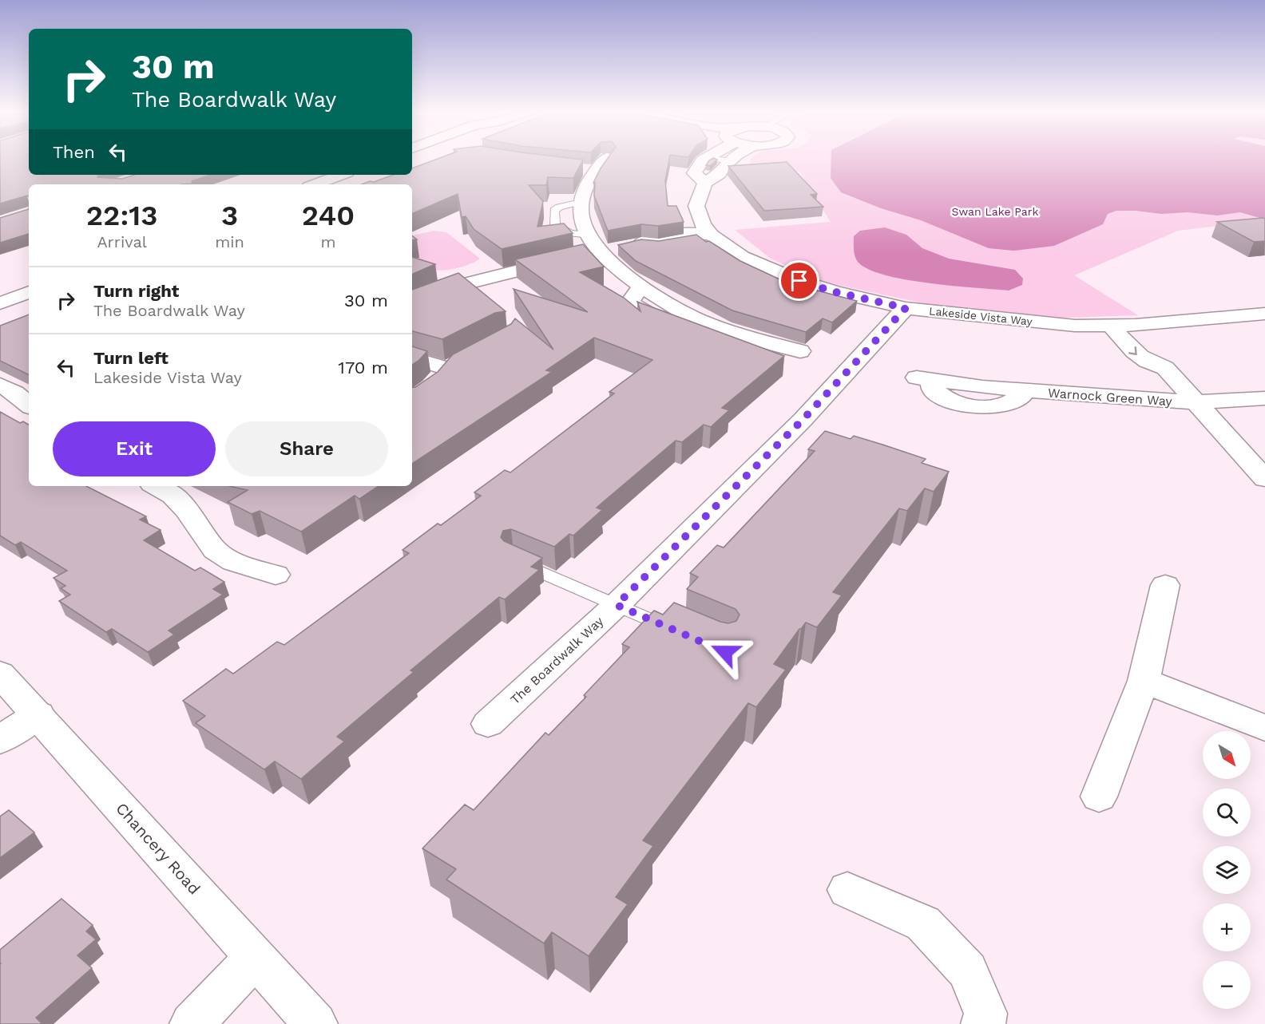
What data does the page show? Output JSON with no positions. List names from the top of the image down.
{
  "streets": {
    "street": [
      "Lakeside Vista Way",
      "Warnock Green Way",
      "The Boardwalk Way",
      "Chancery Road"
    ]
  },
  "crossings": [
    ["Lakeside Vista Way", "The Boardwalk Way"]
  ],
  "parks": ["Swan Lake Park"],
  "north": "bottom right",
  "page": {
    "turn": ["30 m", "The Boardwalk Way"],
    "then": "Then",
    "eta": [
      "22:13",
      "Arrival",
      "3",
      "min",
      "240",
      "m"
    ],
    "list": [
      {
        "name": "Turn right",
        "note": "The Boardwalk Way",
        "value": "30 m"
      },
      {
        "name": "Turn left",
        "note": "Lakeside Vista Way",
        "value": "170 m"
      }
    ],
    "buttons": ["Exit", "Share"],
    "map_buttons": ["+", "−"]
  }
}
